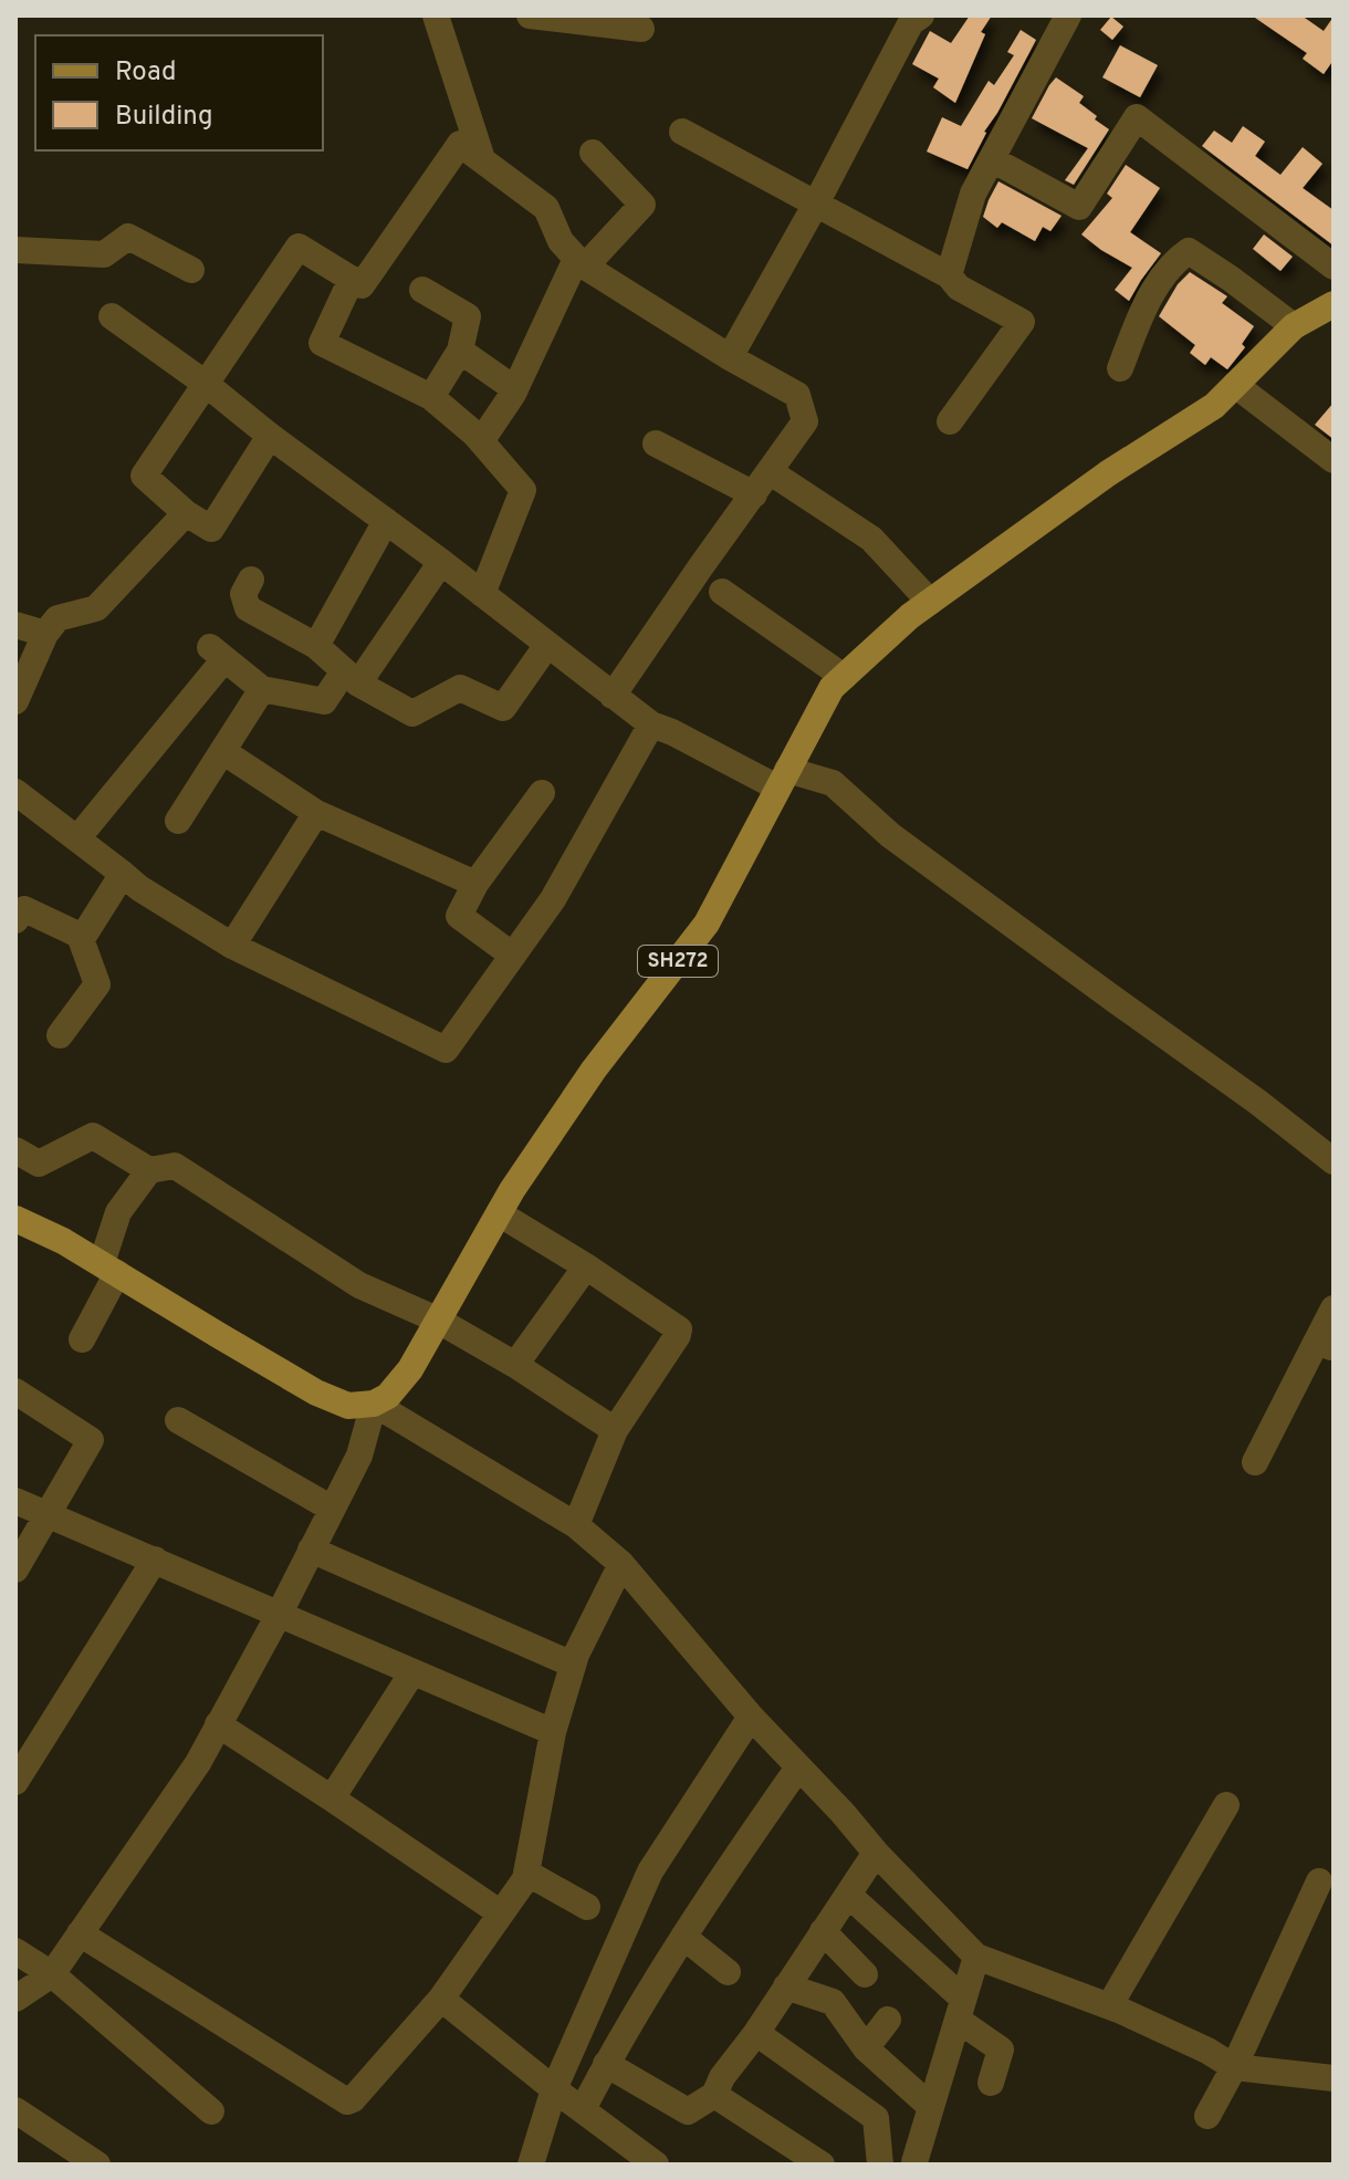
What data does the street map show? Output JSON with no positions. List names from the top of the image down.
{
  "streets": {
    "main road": ["SH272"]
  },
  "legend": ["Road", "Building"]
}
